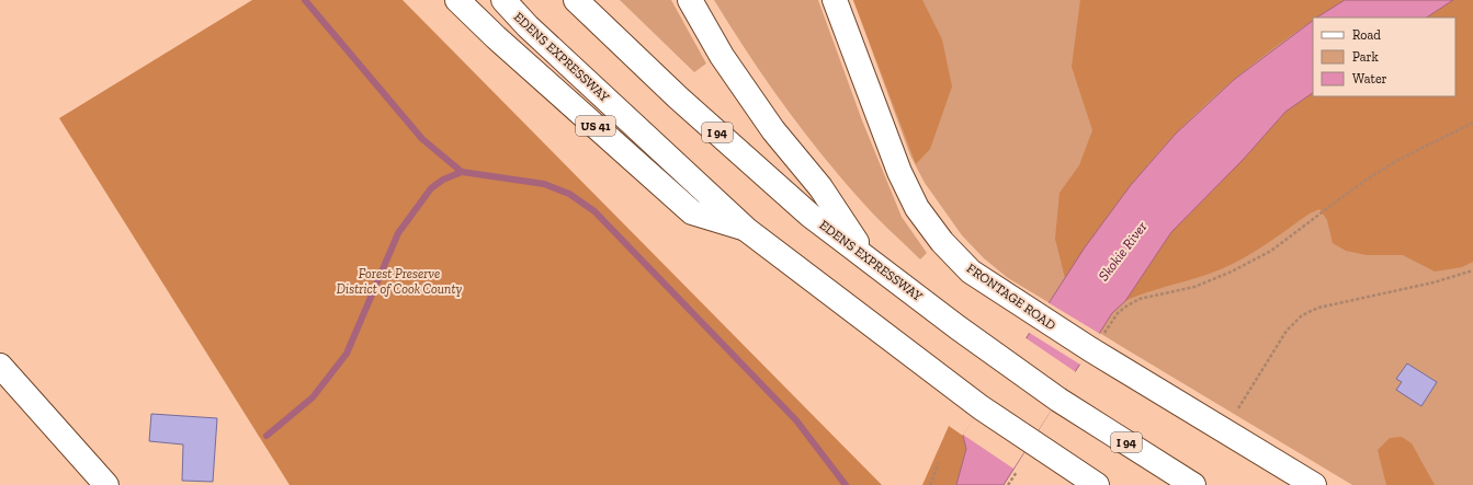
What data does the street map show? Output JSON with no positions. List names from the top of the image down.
{
  "streets": {
    "main road": [
      "EDENS EXPRESSWAY",
      "US 41",
      "I 94",
      "FRONTAGE ROAD"
    ]
  },
  "crossings": [
    ["EDENS EXPRESSWAY", "US 41"]
  ],
  "water": ["Skokie River"],
  "parks": ["Forest Preserve District of Cook County"],
  "legend": ["Road", "Park", "Water"]
}
